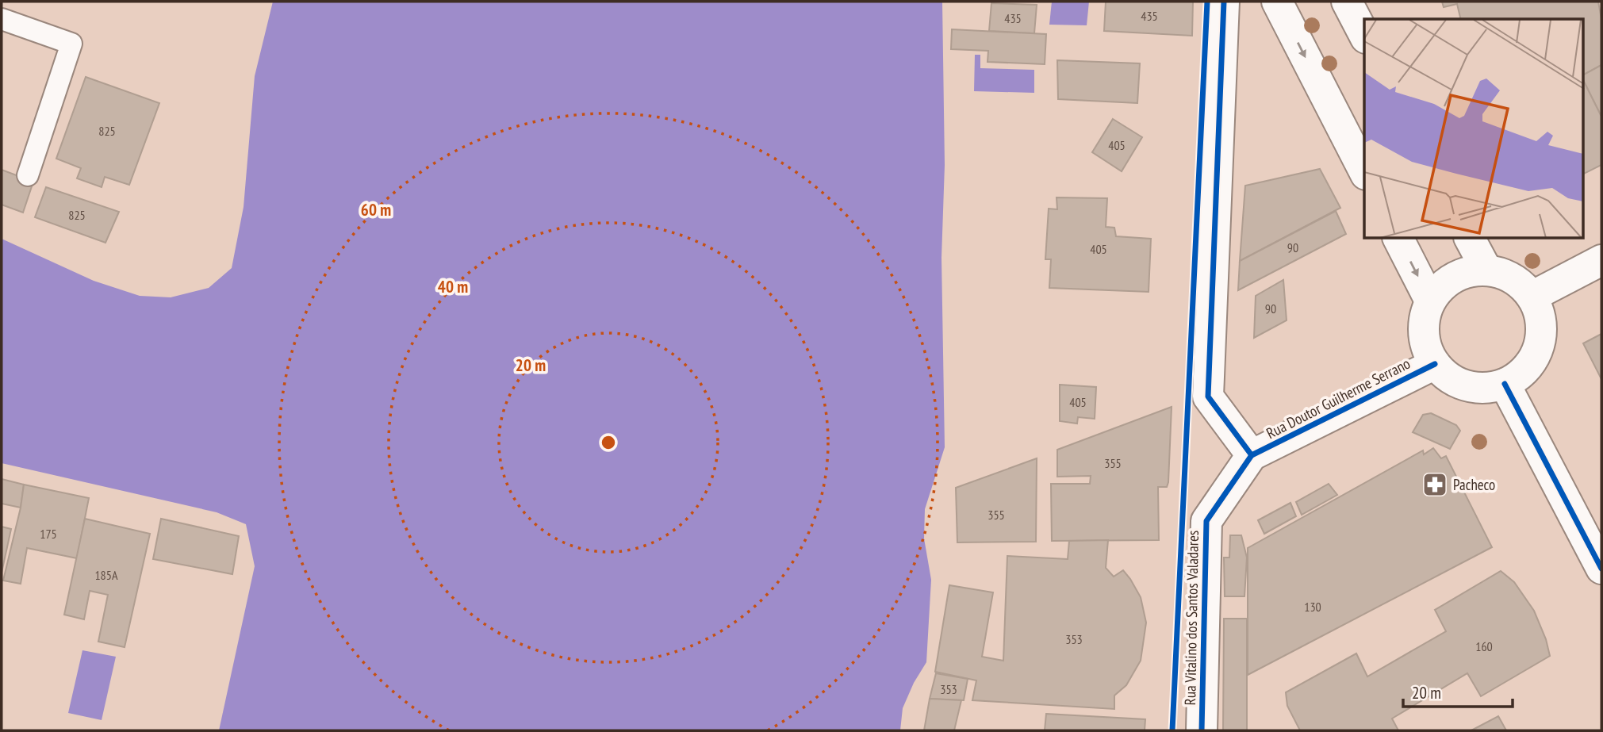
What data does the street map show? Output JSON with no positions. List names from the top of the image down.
{
  "streets": {
    "street": ["Rua Doutor Guilherme Serrano", "Rua Vitalino dos Santos Valadares"]
  },
  "crossings": [
    ["Rua Doutor Guilherme Serrano", "Rua Vitalino dos Santos Valadares"]
  ],
  "places": {
    "pharmacy": ["Pacheco"]
  },
  "house_numbers": [
    "435",
    "435",
    "825",
    "405",
    "825",
    "90",
    "405",
    "90",
    "405",
    "355",
    "355",
    "175",
    "185A",
    "130",
    "353",
    "160",
    "353"
  ],
  "scale_bar": "20 m",
  "rings": ["60 m", "40 m", "20 m"]
}
